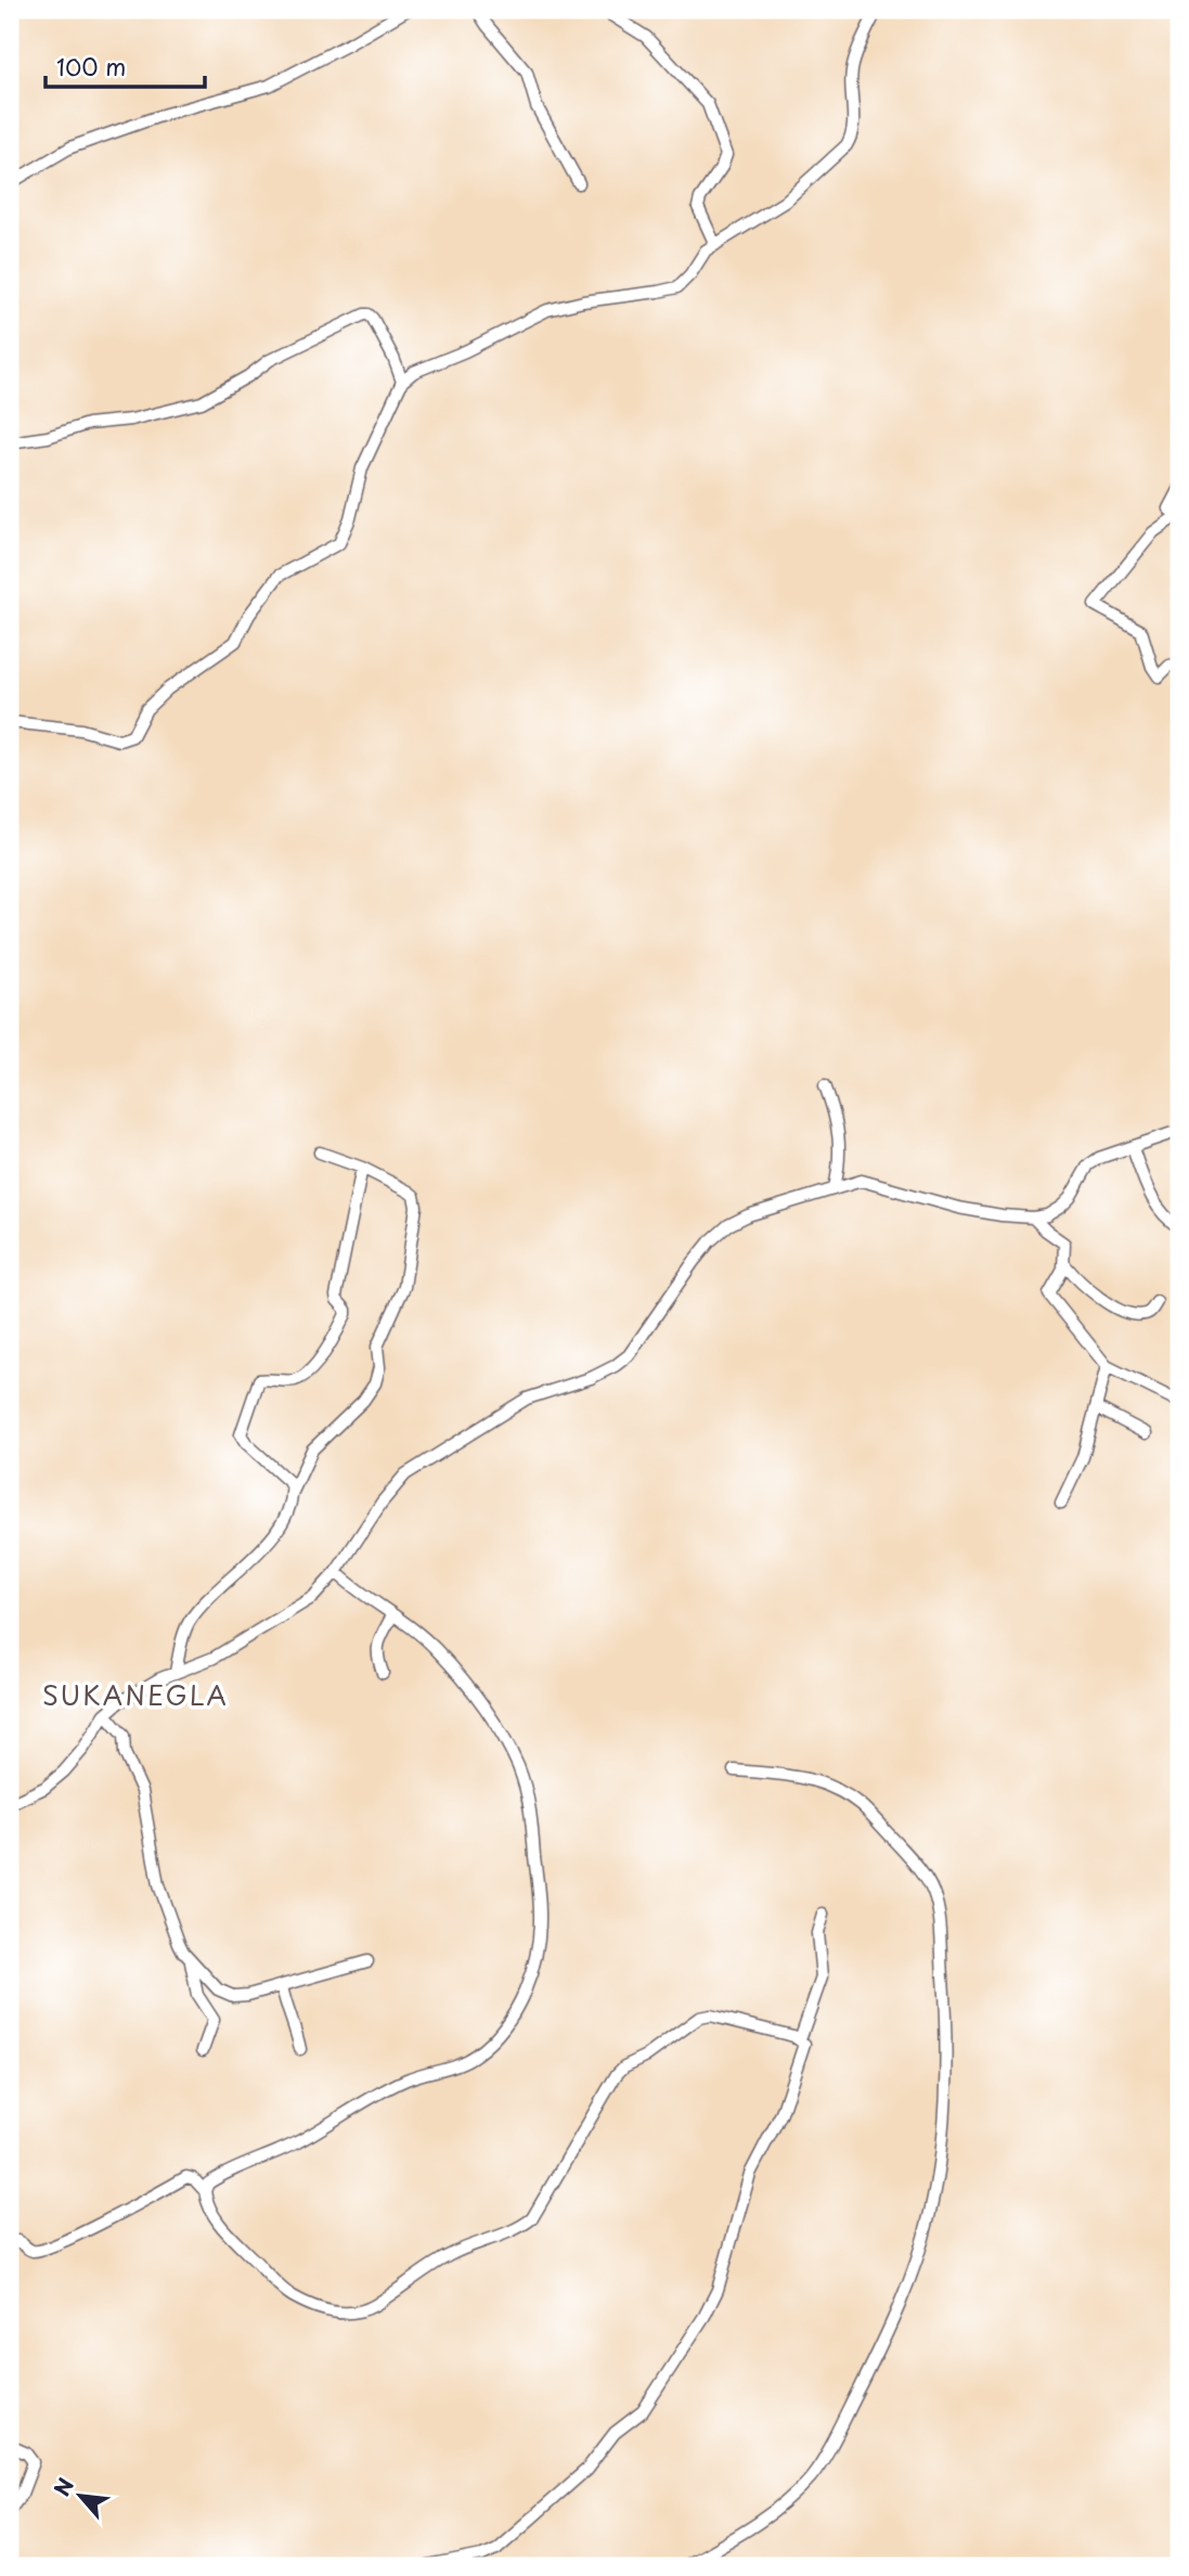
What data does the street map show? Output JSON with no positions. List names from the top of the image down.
{
  "districts": ["SUKANEGLA"],
  "scale_bar": "100 m",
  "north": "top left"
}
